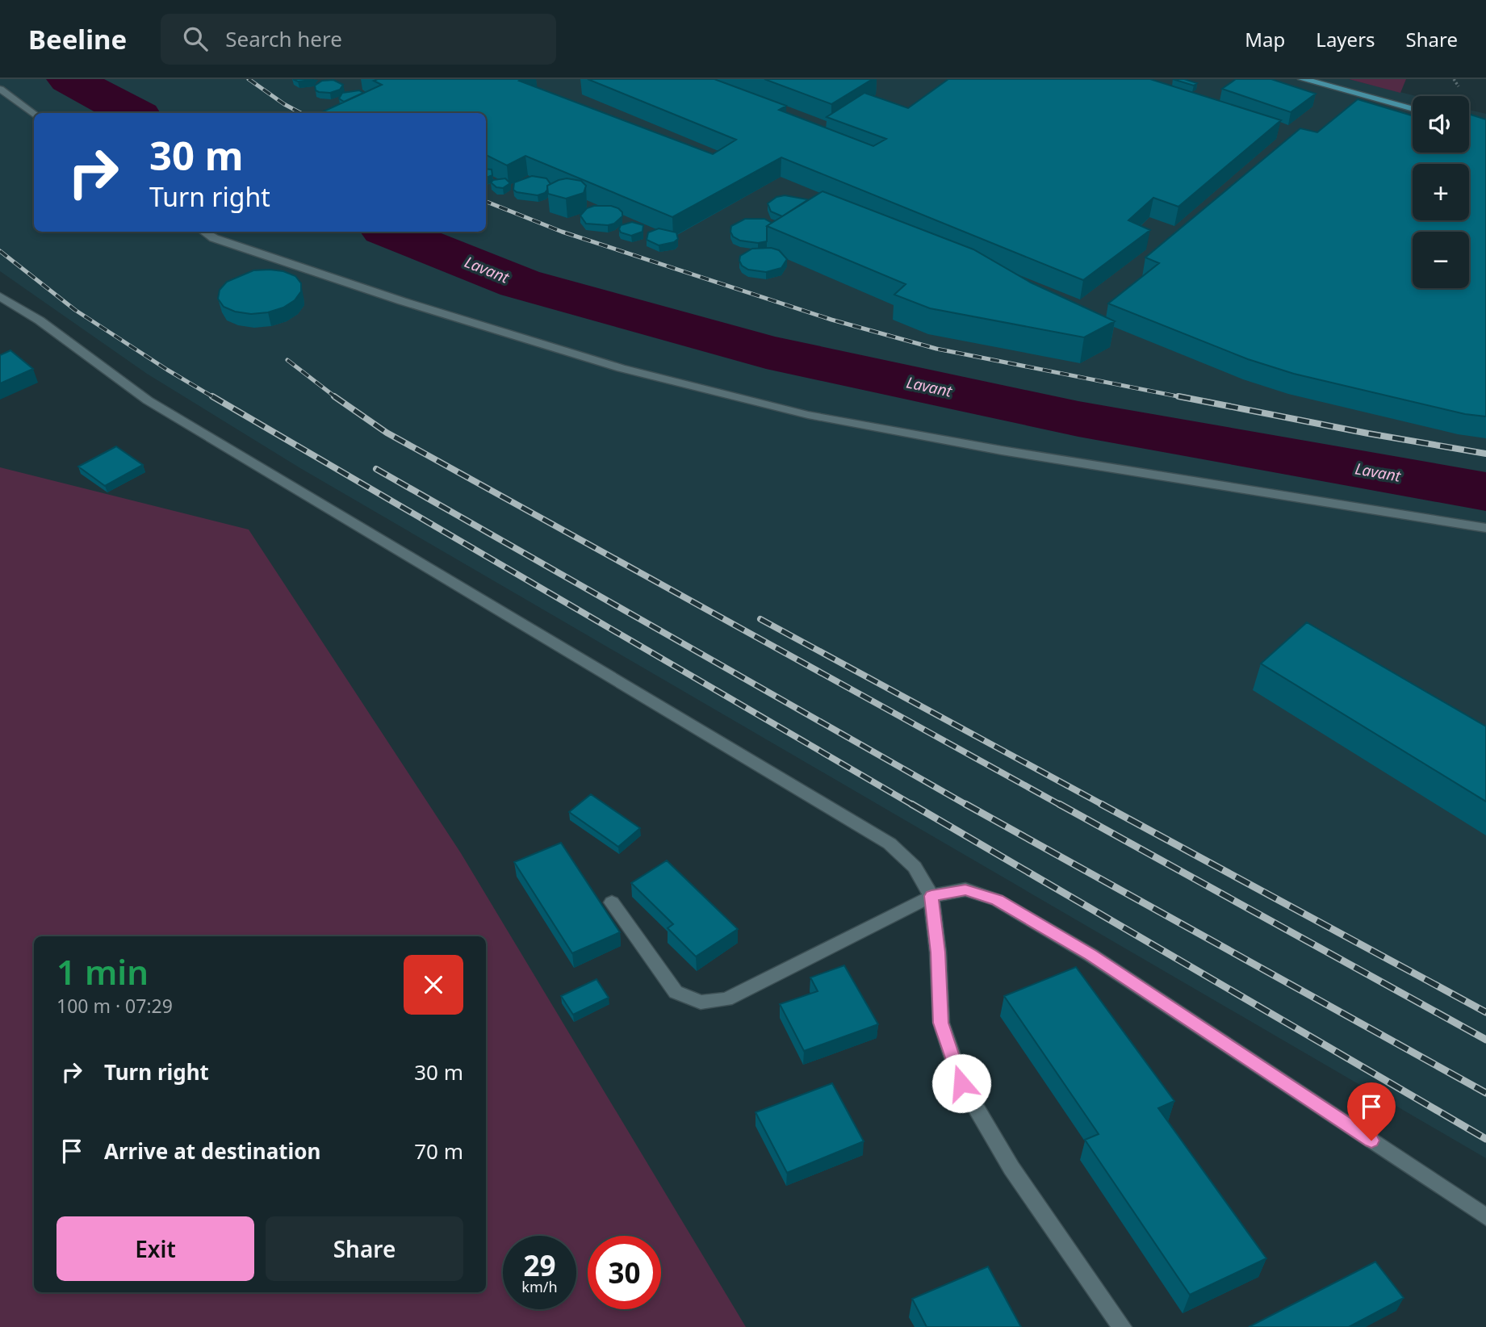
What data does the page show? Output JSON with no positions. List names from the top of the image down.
{
  "water": ["Lavant"],
  "page": {
    "header": "Beeline",
    "search": "Search here",
    "nav": ["Map", "Layers", "Share"],
    "map_buttons": ["+", "−"],
    "turn": ["30 m", "Turn right"],
    "heading": ["1 min", "100 m · 07:29"],
    "list": [
      {
        "name": "Turn right",
        "value": "30 m"
      },
      {
        "name": "Arrive at destination",
        "value": "70 m"
      }
    ],
    "buttons": ["Exit", "Share"],
    "speed": "29 km/h",
    "limit": "30"
  }
}
